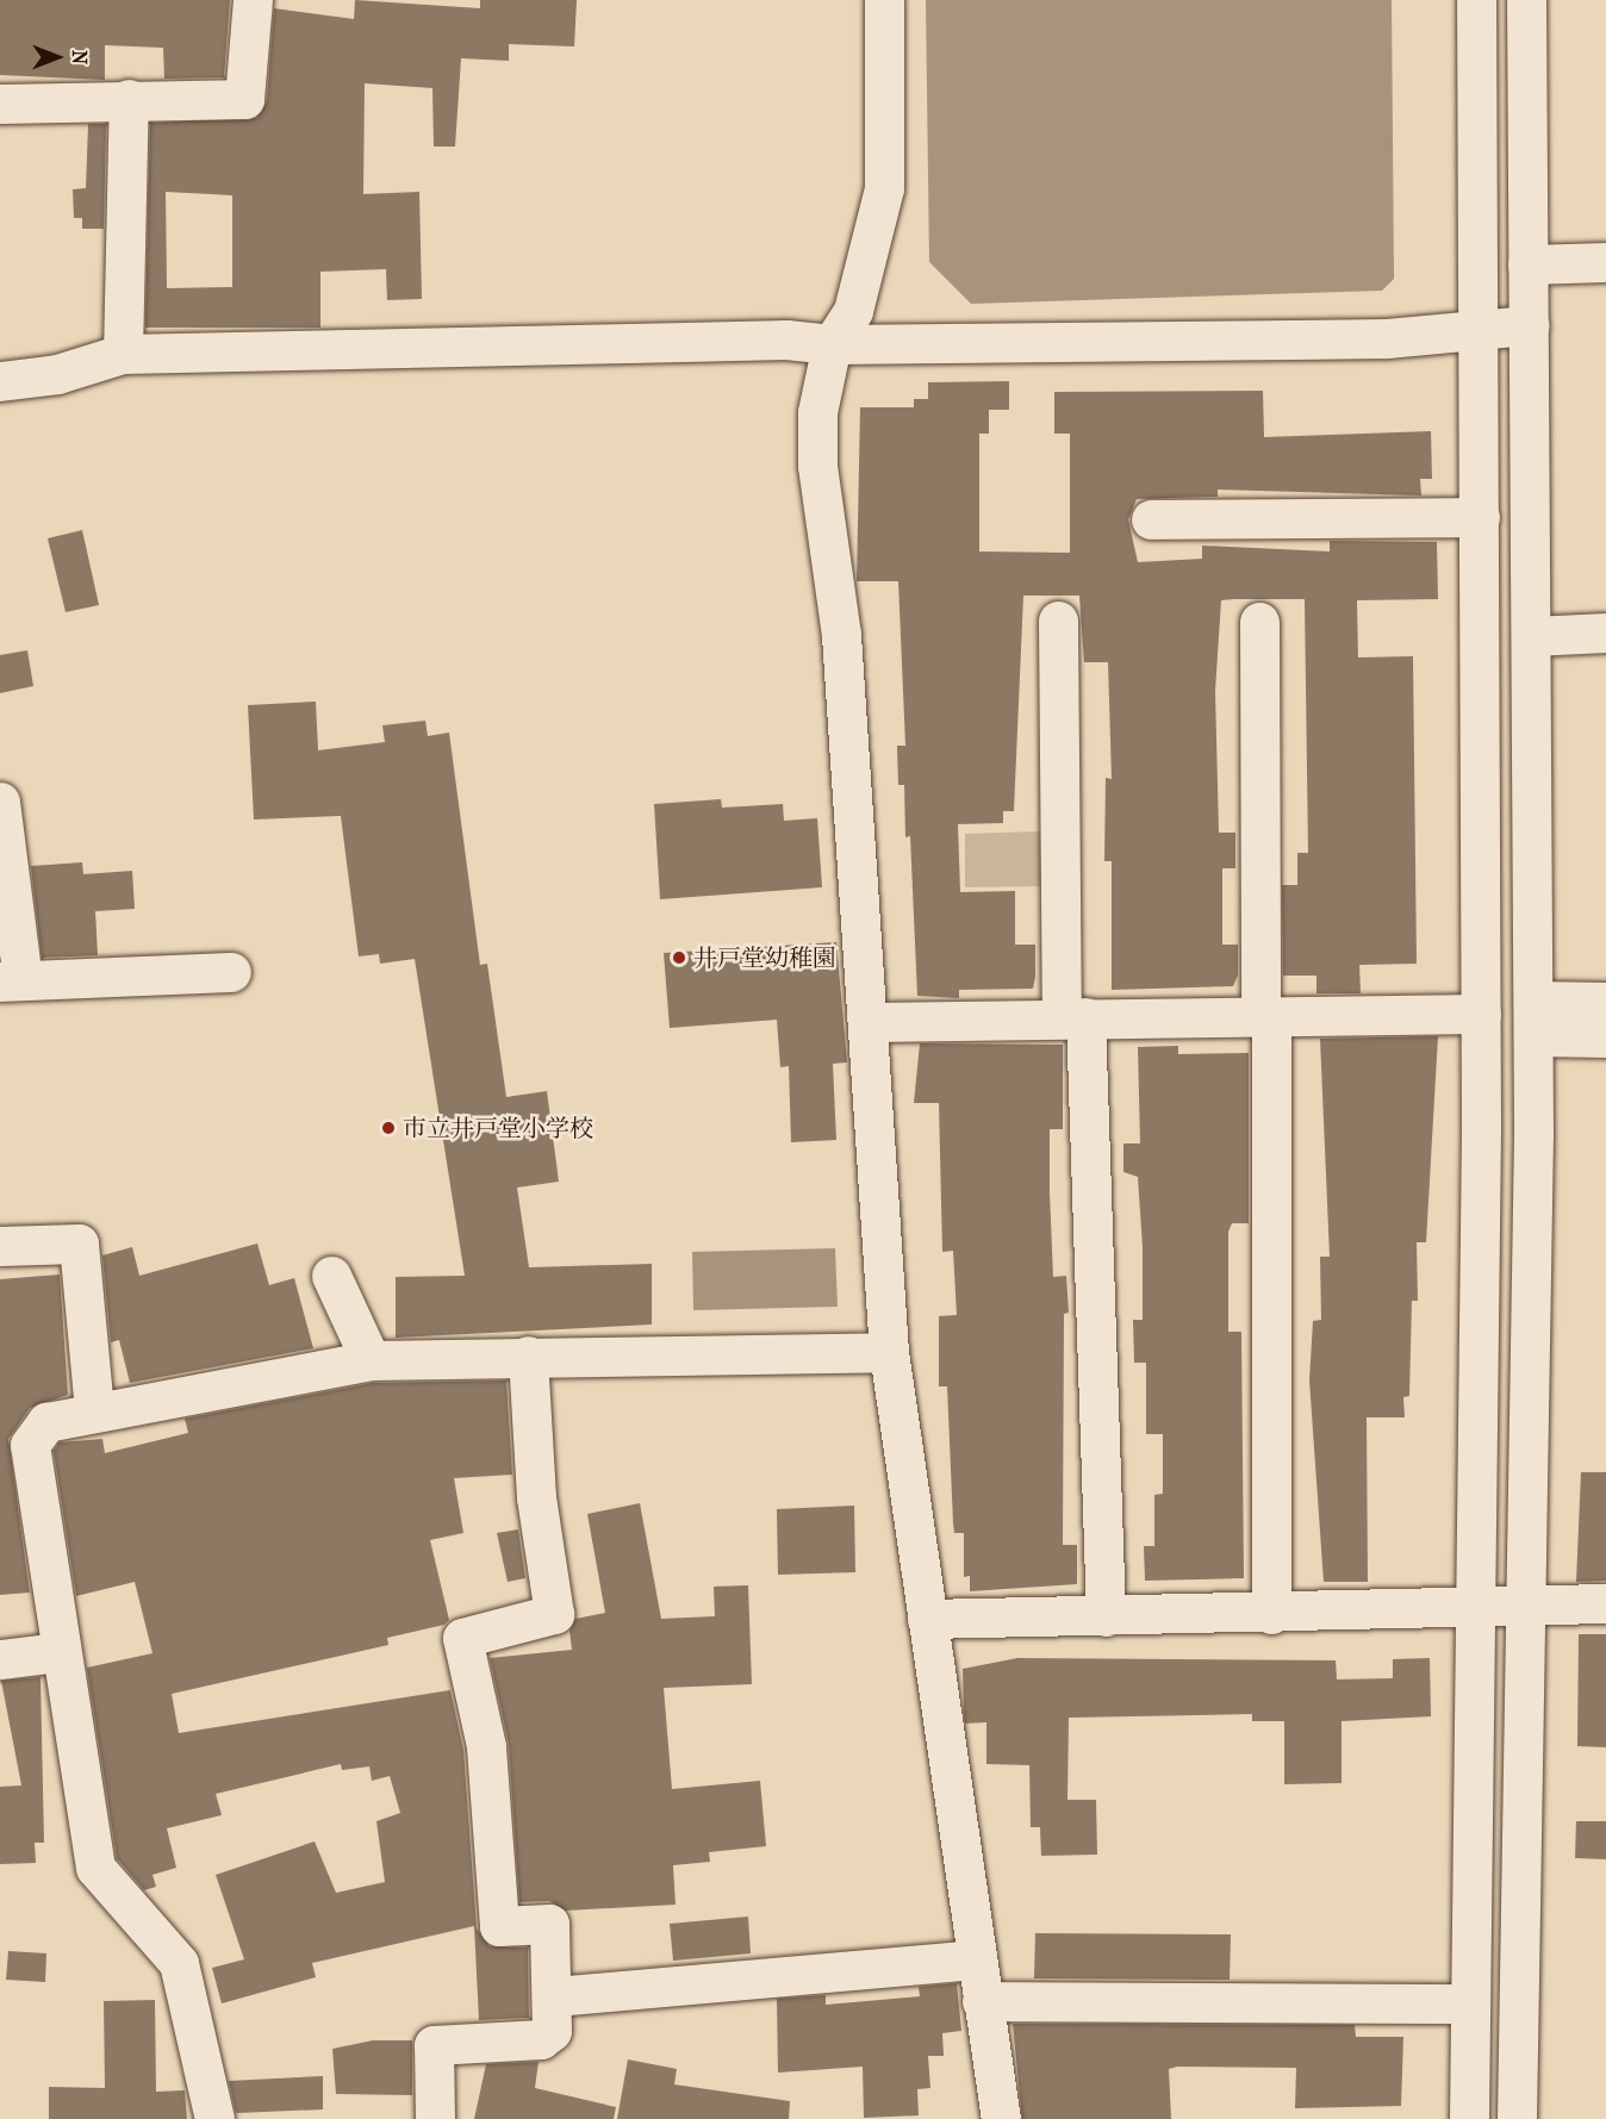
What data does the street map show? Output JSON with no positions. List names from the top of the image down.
{
  "places": ["井戸堂幼稚園", "市立井戸堂小学校"],
  "north": "right"
}
